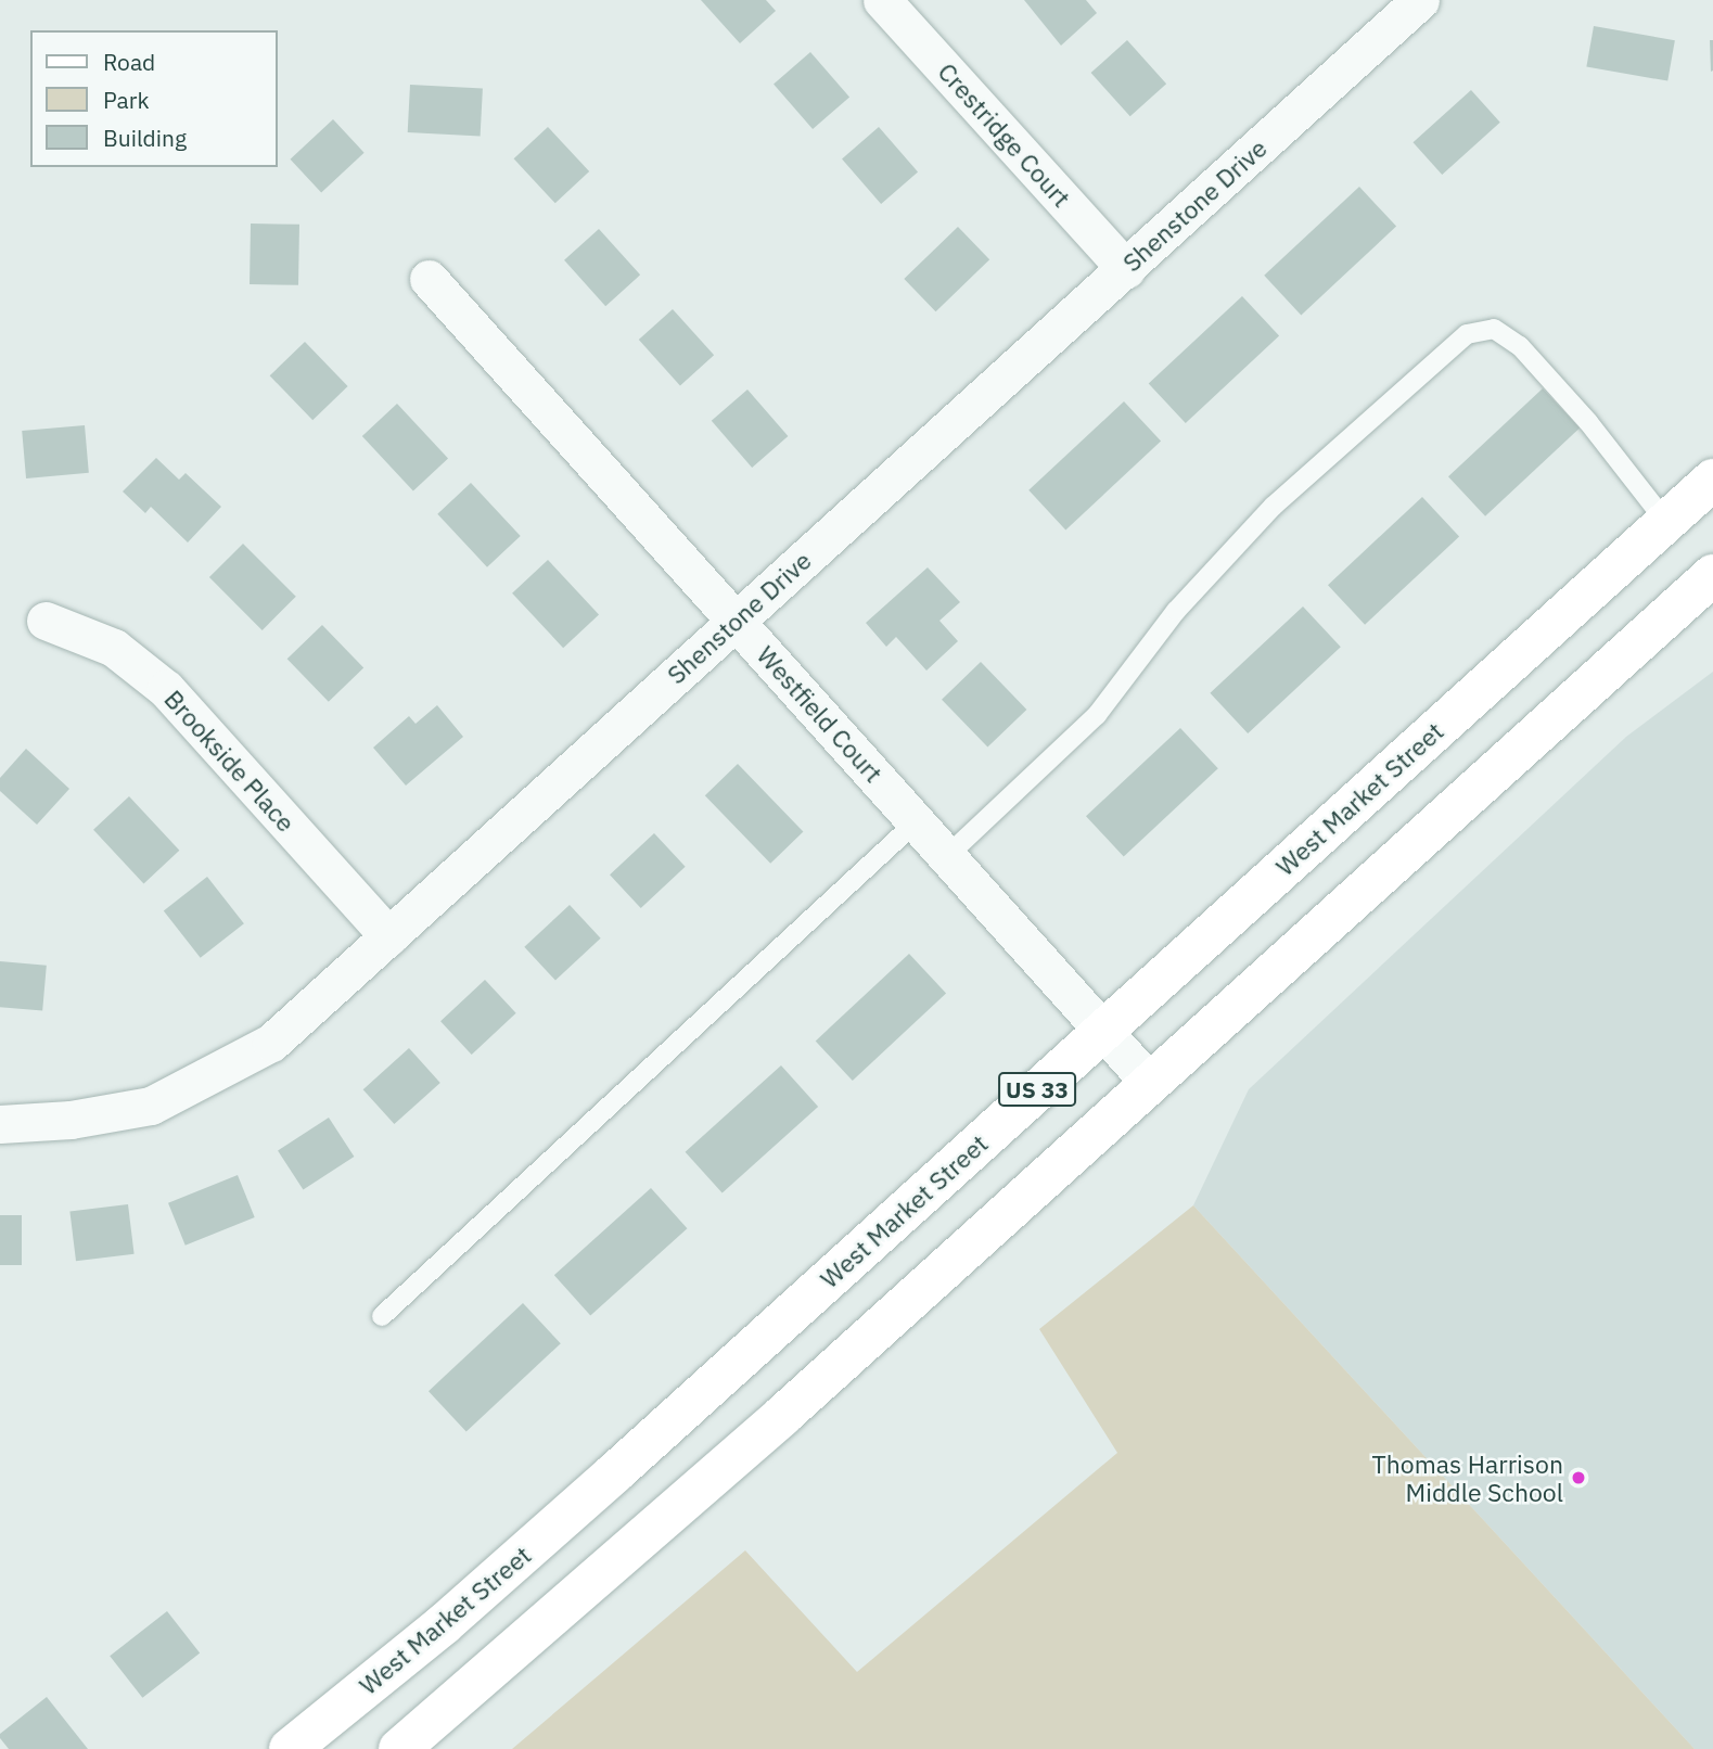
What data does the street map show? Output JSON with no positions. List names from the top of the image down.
{
  "streets": {
    "main road": ["West Market Street", "US 33"],
    "street": [
      "Crestridge Court",
      "Shenstone Drive",
      "Westfield Court",
      "Brookside Place"
    ]
  },
  "crossings": [
    ["Crestridge Court", "Shenstone Drive"],
    ["Shenstone Drive", "Westfield Court"],
    ["Shenstone Drive", "Brookside Place"],
    ["Westfield Court", "West Market Street"],
    ["Westfield Court", "US 33"]
  ],
  "places": ["Thomas Harrison Middle School"],
  "legend": ["Road", "Park", "Building"]
}
